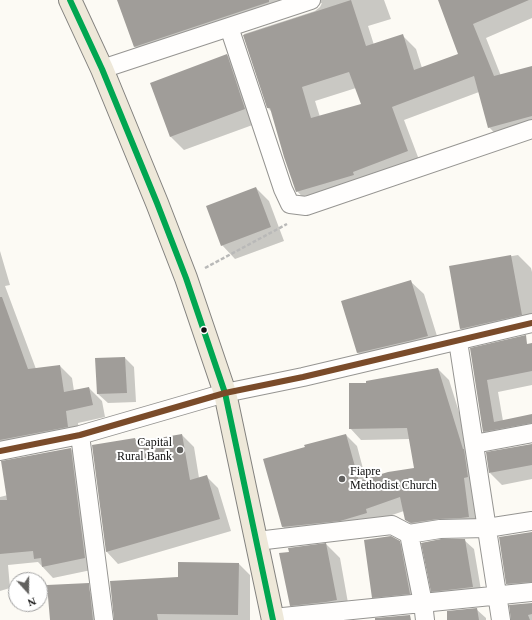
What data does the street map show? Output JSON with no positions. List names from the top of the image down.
{
  "places": ["Capital Rural Bank", "Fiapre Methodist Church"],
  "north": "bottom"
}
